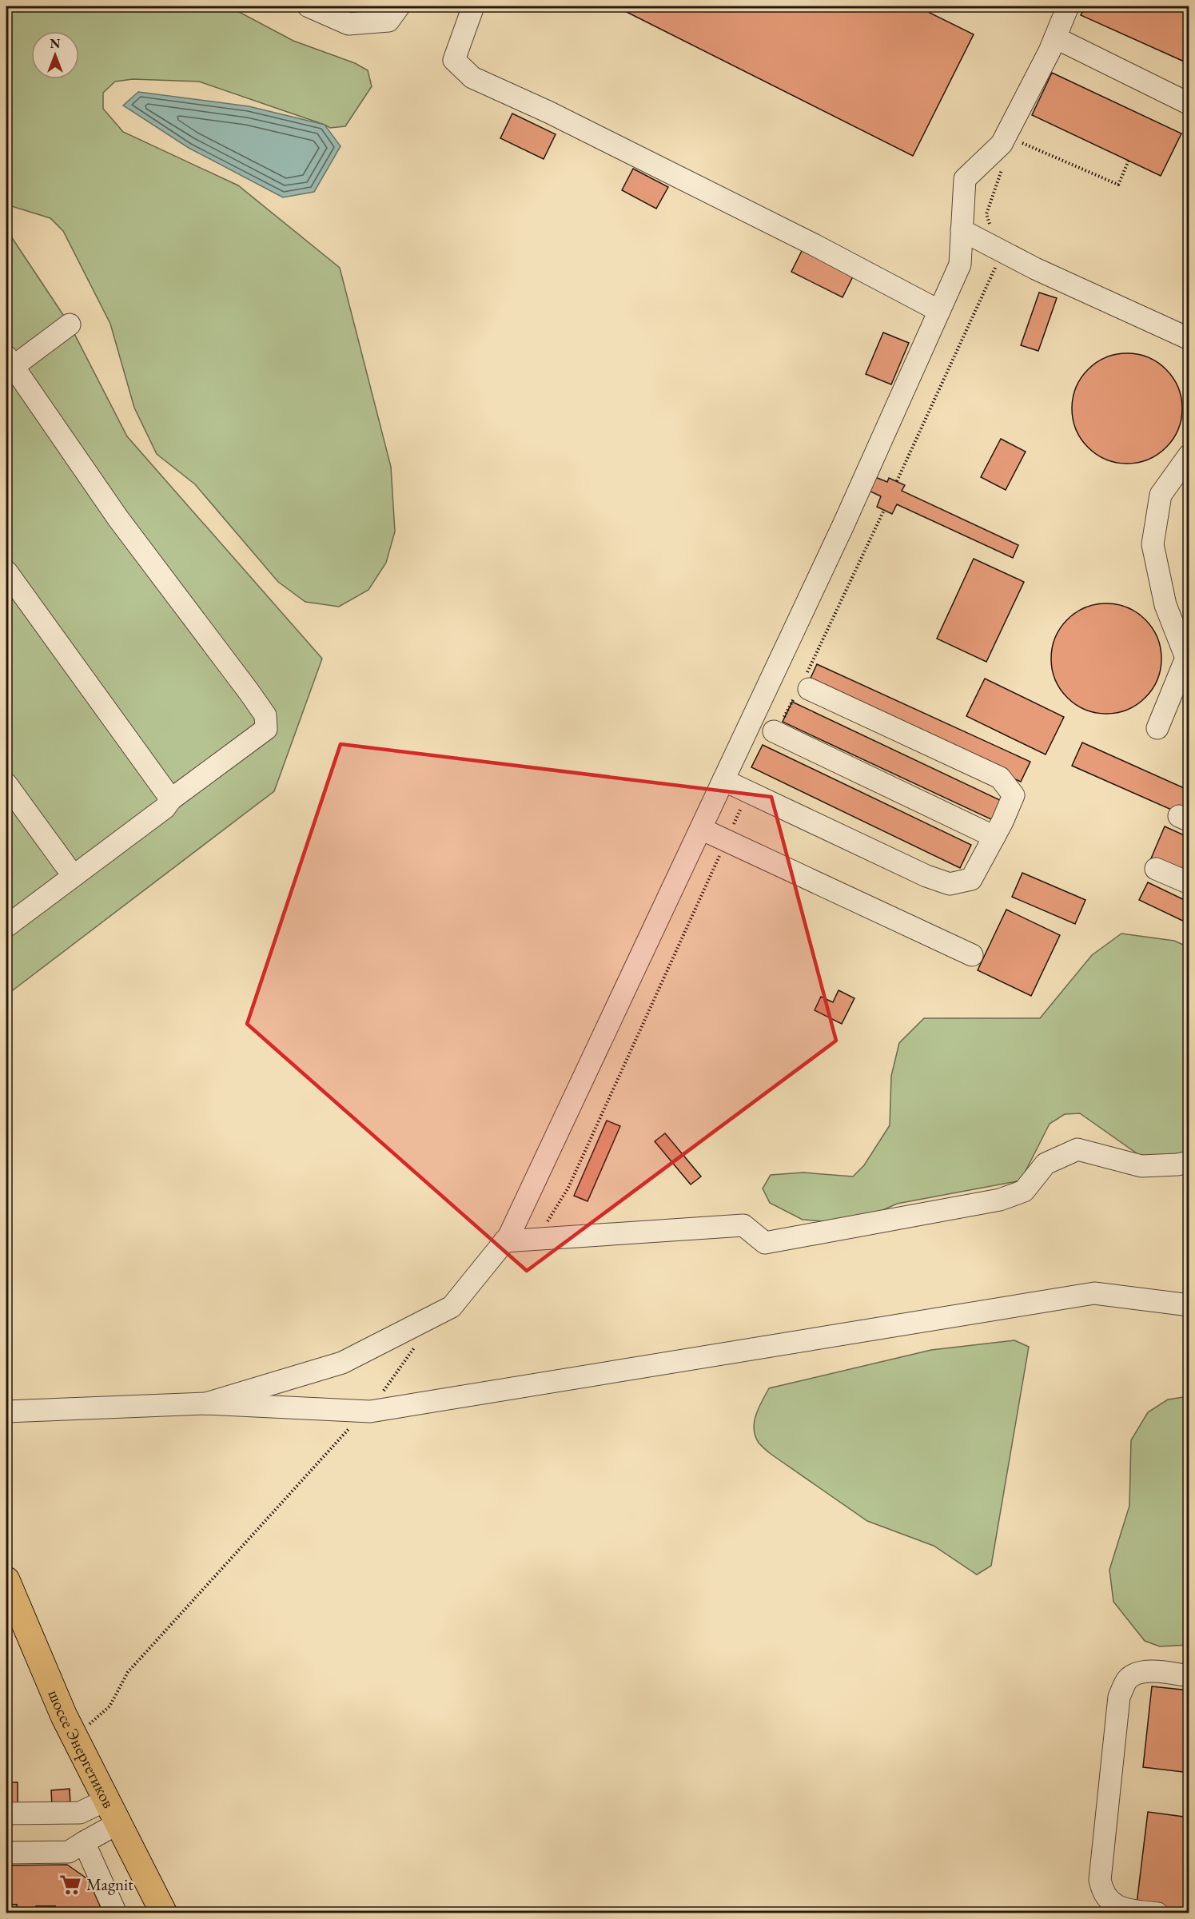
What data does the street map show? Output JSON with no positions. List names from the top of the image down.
{
  "streets": {
    "main road": ["шоссе Энергетиков"]
  },
  "places": {
    "supermarket": ["Magnit"]
  },
  "north": "top"
}
